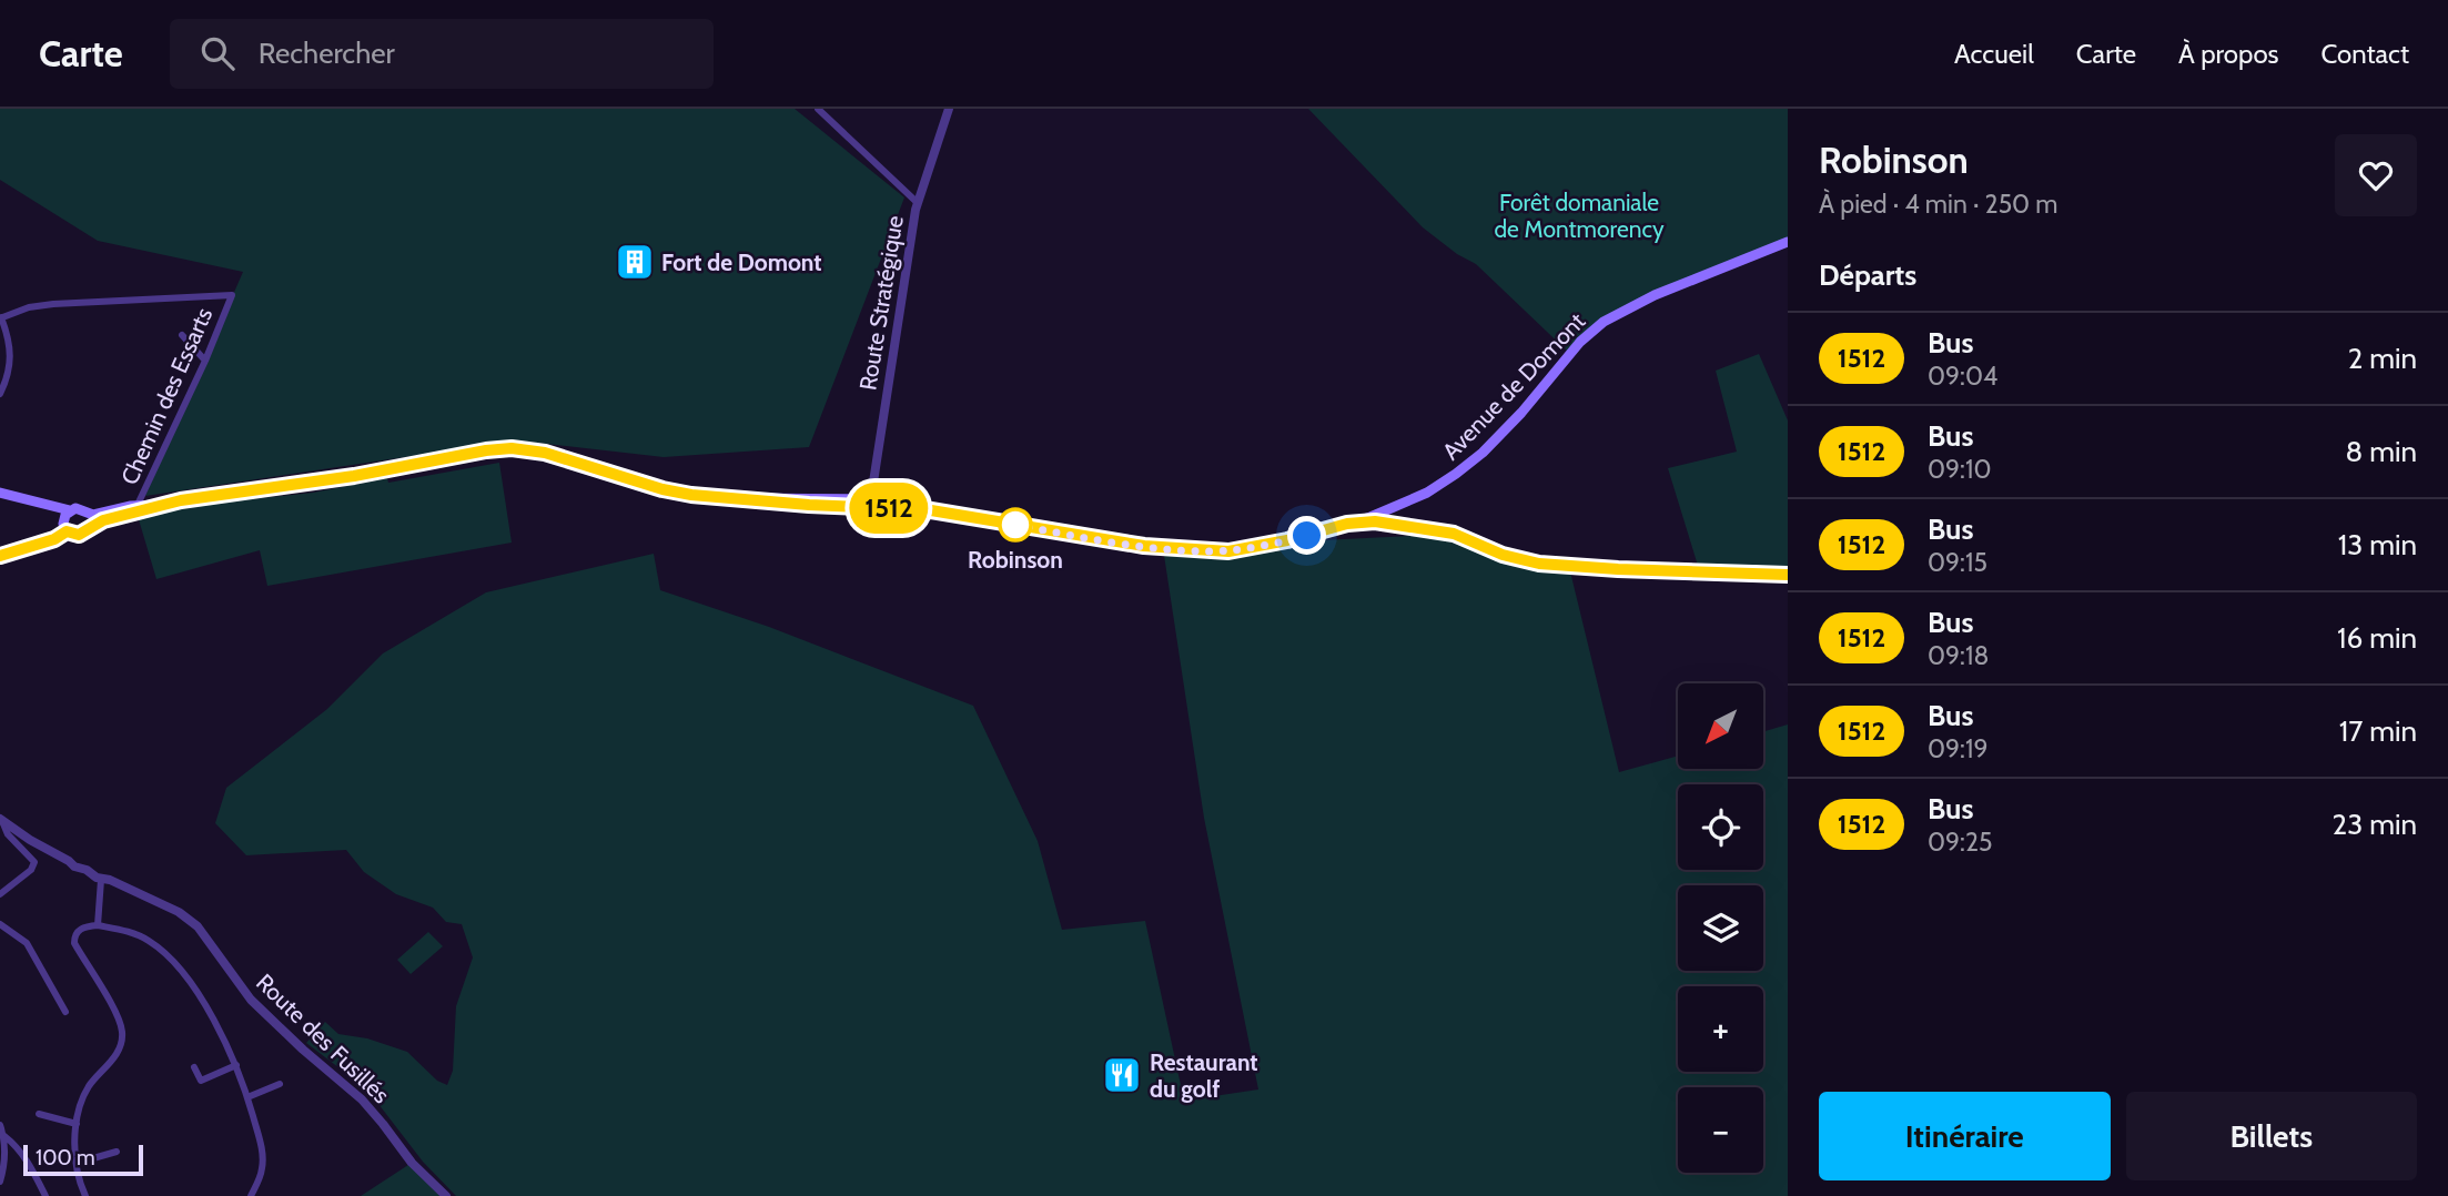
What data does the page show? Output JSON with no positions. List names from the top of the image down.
{
  "streets": {
    "main road": ["Avenue de Domont"],
    "street": ["Route Stratégique", "Chemin des Essarts", "Route des Fusillés"]
  },
  "parks": ["Forêt domaniale de Montmorency"],
  "places": {
    "building": ["Fort de Domont"],
    "other": ["Robinson"],
    "restaurant": ["Restaurant du golf"]
  },
  "lines": ["bus line 1512"],
  "scale_bar": "100 m",
  "north": "bottom left",
  "page": {
    "header": "Carte",
    "search": "Rechercher",
    "nav": [
      "Accueil",
      "Carte",
      "À propos",
      "Contact"
    ],
    "on_map": "1512",
    "heading": [
      ["Robinson", "À pied · 4 min · 250 m"],
      "Départs"
    ],
    "list": [
      {
        "mark": "1512",
        "name": "Bus",
        "note": "09:04",
        "value": "2 min"
      },
      {
        "mark": "1512",
        "name": "Bus",
        "note": "09:10",
        "value": "8 min"
      },
      {
        "mark": "1512",
        "name": "Bus",
        "note": "09:15",
        "value": "13 min"
      },
      {
        "mark": "1512",
        "name": "Bus",
        "note": "09:18",
        "value": "16 min"
      },
      {
        "mark": "1512",
        "name": "Bus",
        "note": "09:19",
        "value": "17 min"
      },
      {
        "mark": "1512",
        "name": "Bus",
        "note": "09:25",
        "value": "23 min"
      }
    ],
    "map_buttons": ["+", "−"],
    "buttons": ["Itinéraire", "Billets"],
    "scale": "100 m"
  }
}
